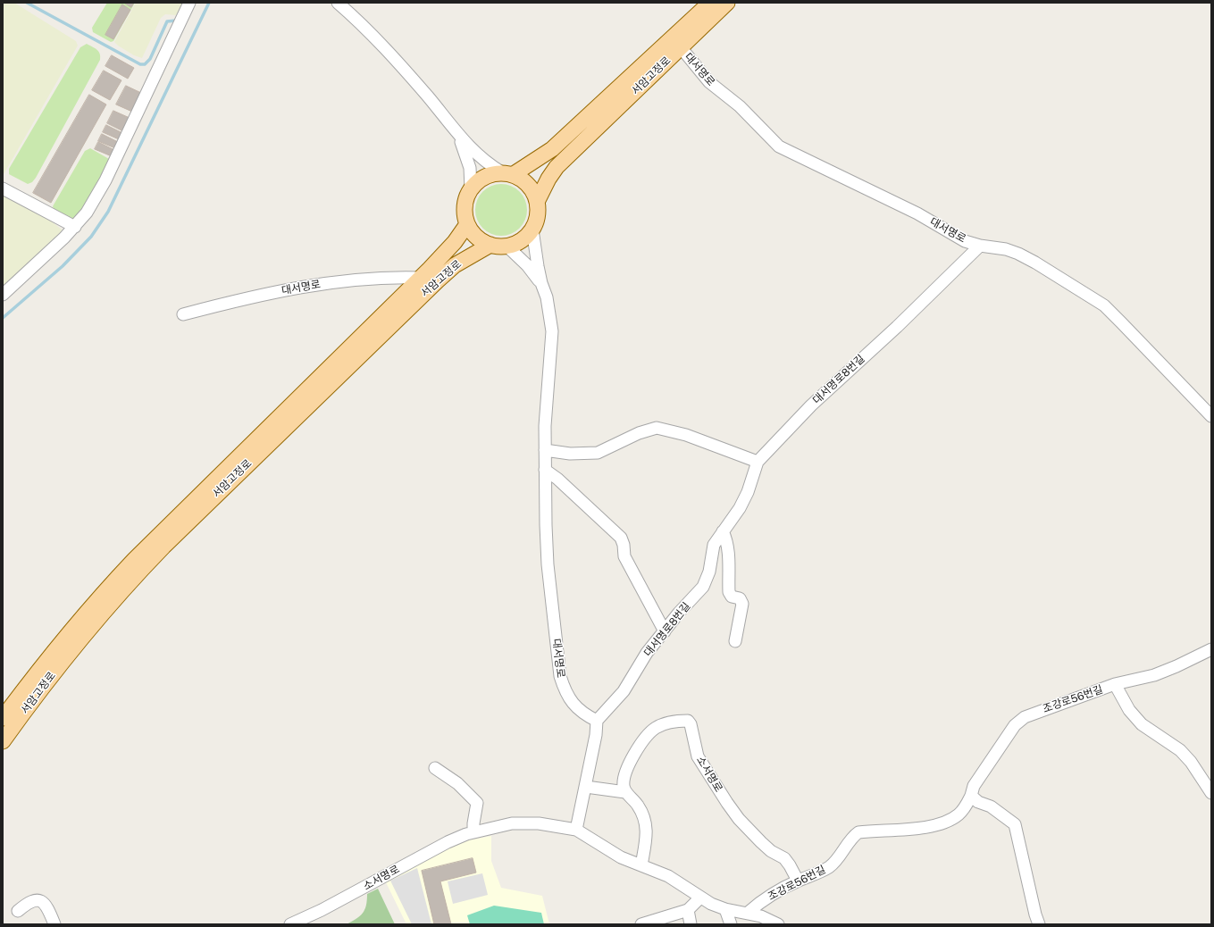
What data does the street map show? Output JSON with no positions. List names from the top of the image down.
{
  "streets": {
    "main road": ["서암고정로"],
    "street": [
      "대서명로",
      "대서명로8번길",
      "조강로56번길",
      "소서명로"
    ]
  },
  "crossings": [
    ["대서명로", "서암고정로"],
    ["대서명로", "대서명로8번길"],
    ["조강로56번길", "소서명로"]
  ]
}
